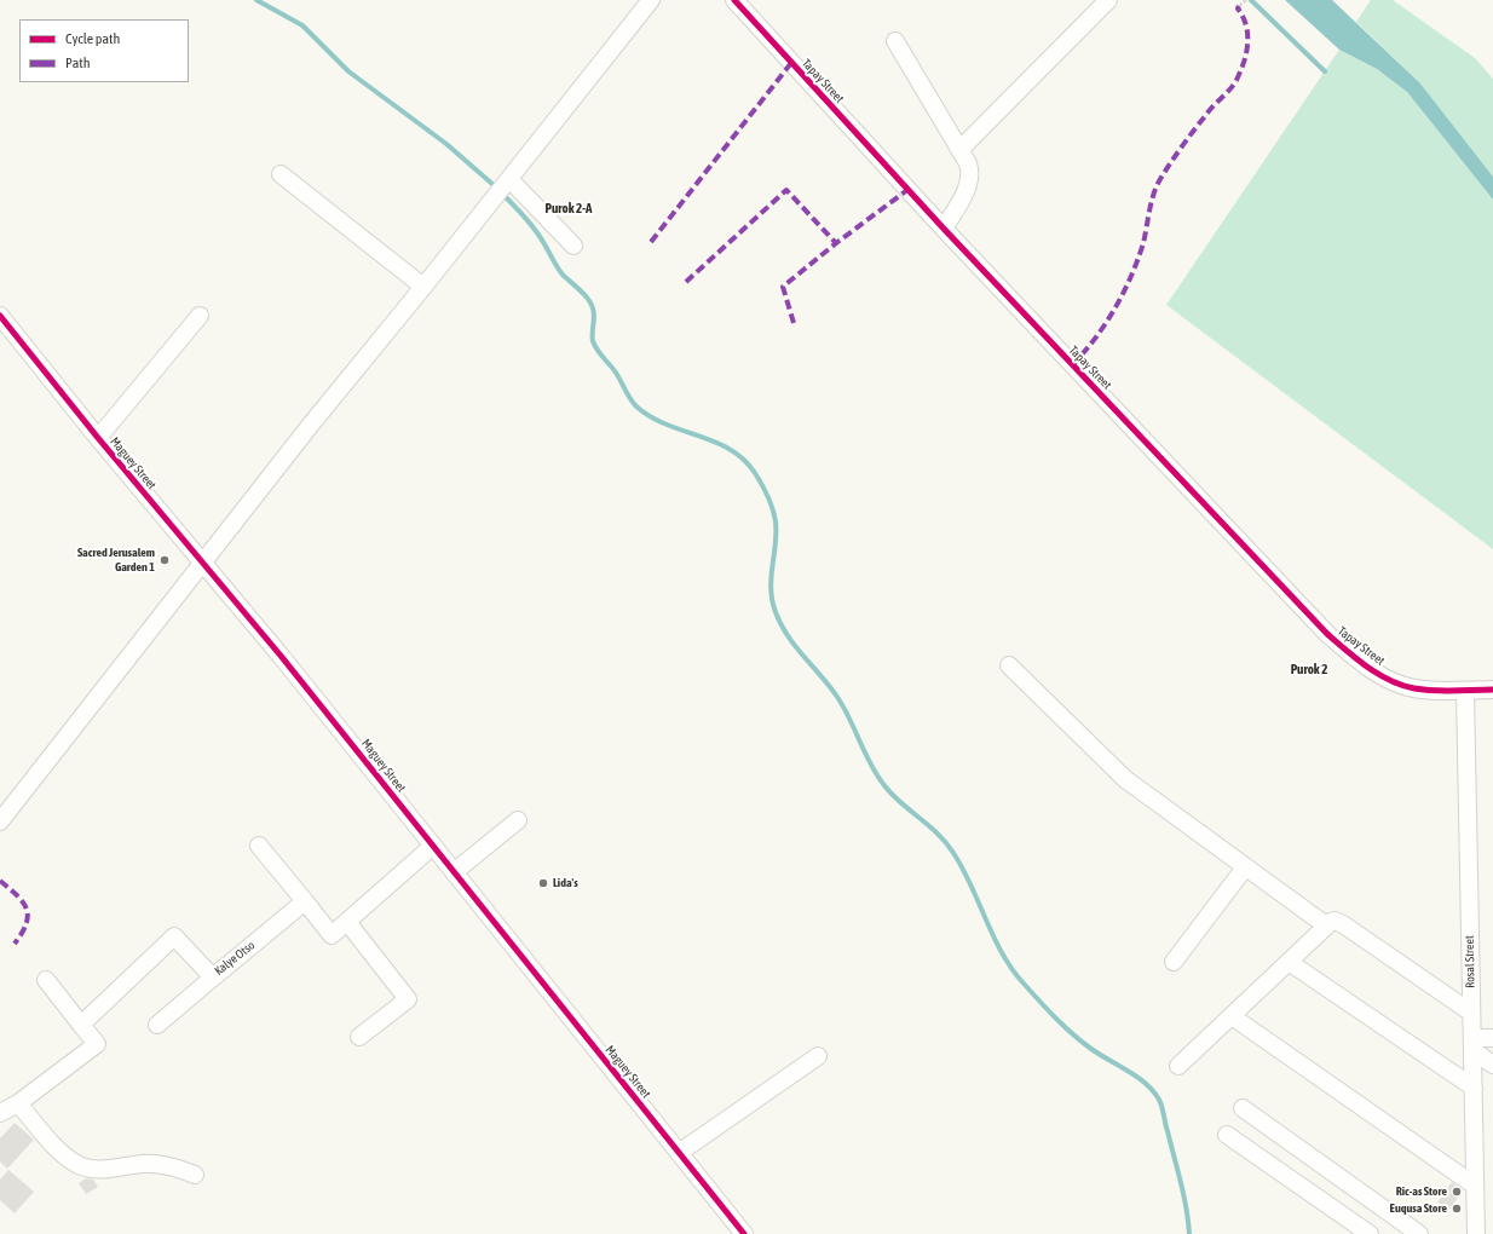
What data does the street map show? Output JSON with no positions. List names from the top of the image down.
{
  "streets": {
    "street": [
      "Tapay Street",
      "Maguey Street",
      "Kalye Otso",
      "Rosal Street"
    ]
  },
  "crossings": [
    ["Tapay Street", "Rosal Street"]
  ],
  "districts": ["Purok 2-A", "Purok 2"],
  "places": [
    "Sacred Jerusalem Garden 1",
    "Lida's",
    "Ric-as Store",
    "Euqusa Store"
  ],
  "legend": ["Cycle path", "Path"]
}
